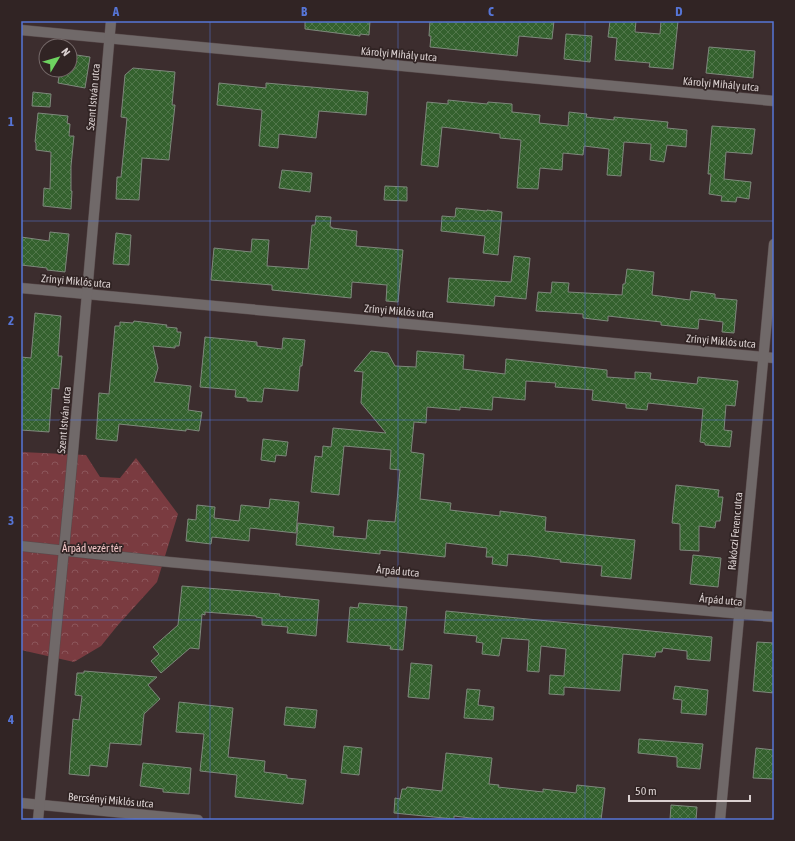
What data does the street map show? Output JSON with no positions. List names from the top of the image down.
{
  "streets": {
    "street": [
      "Károlyi Mihály utca",
      "Szent István utca",
      "Zrínyi Miklós utca",
      "Rákóczi Ferenc utca",
      "Árpád utca",
      "Bercsényi Miklós utca"
    ]
  },
  "crossings": [
    ["Károlyi Mihály utca", "Szent István utca"],
    ["Szent István utca", "Zrínyi Miklós utca"],
    ["Szent István utca", "Árpád utca"],
    ["Szent István utca", "Bercsényi Miklós utca"],
    ["Zrínyi Miklós utca", "Rákóczi Ferenc utca"],
    ["Rákóczi Ferenc utca", "Árpád utca"]
  ],
  "parks": ["Árpád vezér tér"],
  "scale_bar": "50 m",
  "north": "top right",
  "grid": {
    "columns": [
      "A",
      "B",
      "C",
      "D"
    ],
    "rows": [
      "1",
      "2",
      "3",
      "4"
    ]
  }
}
